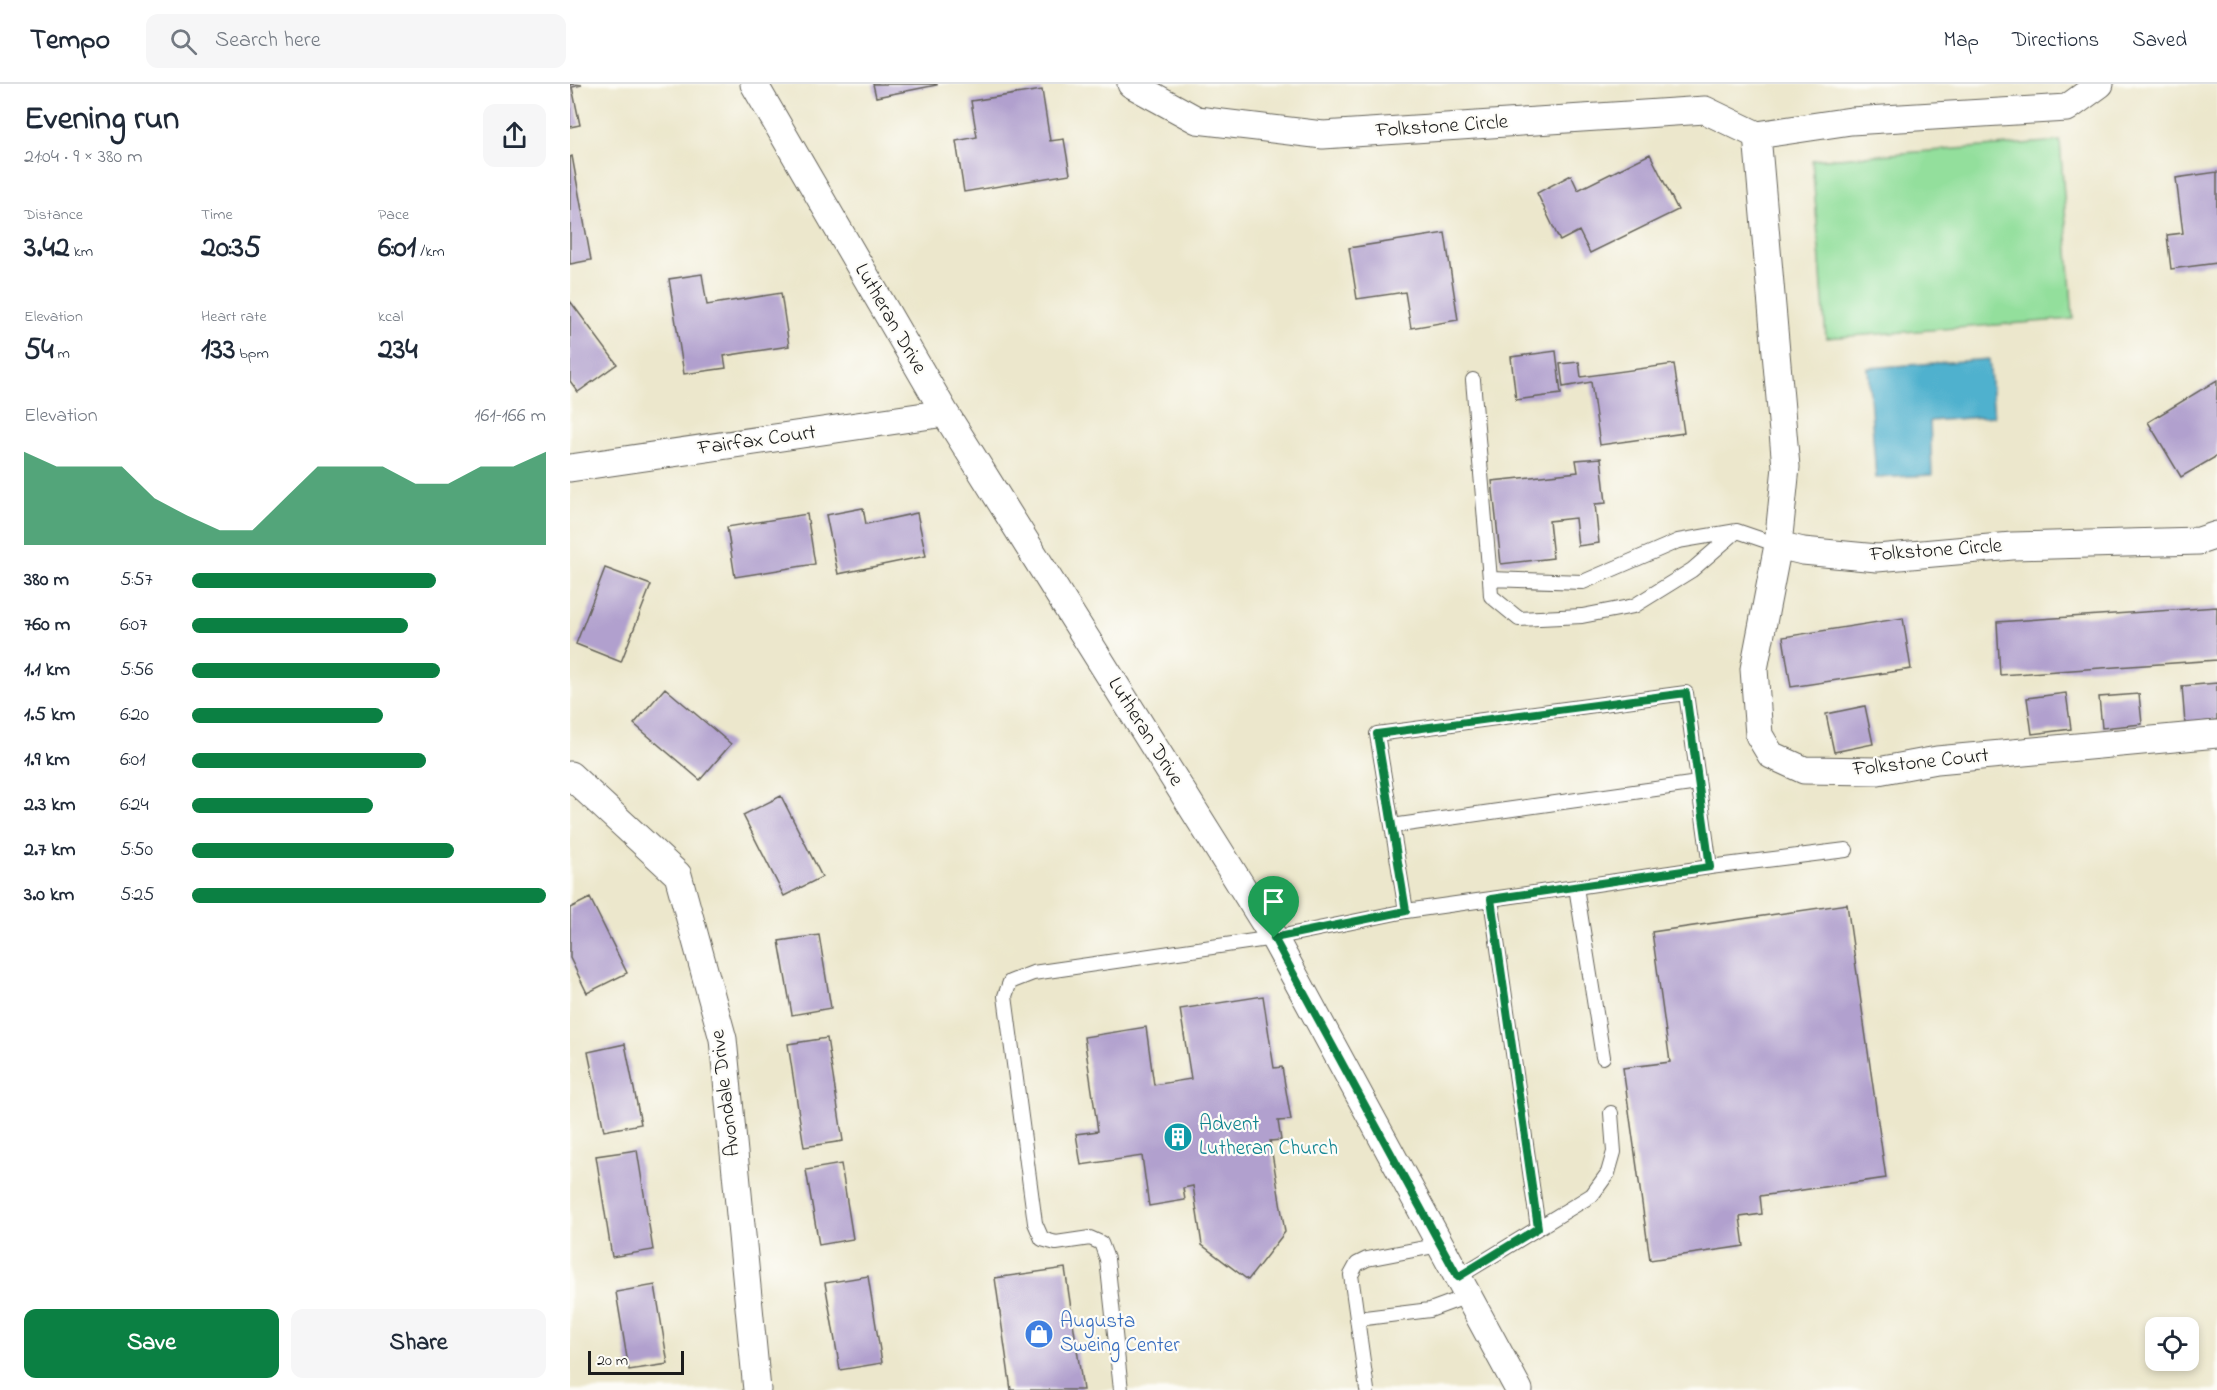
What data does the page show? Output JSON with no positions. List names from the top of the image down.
{
  "streets": {
    "street": [
      "Folkstone Circle",
      "Lutheran Drive",
      "Fairfax Court",
      "Folkstone Court",
      "Avondale Drive"
    ]
  },
  "crossings": [
    ["Folkstone Circle", "Folkstone Court"],
    ["Lutheran Drive", "Fairfax Court"]
  ],
  "places": {
    "building": ["Advent Lutheran Church"],
    "shop": ["Augusta Sweing Center"]
  },
  "scale_bar": "20 m",
  "page": {
    "header": "Tempo",
    "search": "Search here",
    "nav": ["Map", "Directions", "Saved"],
    "heading": ["Evening run", "21:04 · 9 × 380 m"],
    "stats": [
      ["Distance", "3.42 km"],
      ["Time", "20:35"],
      ["Pace", "6:01 /km"],
      ["Elevation", "54 m"],
      ["Heart rate", "133 bpm"],
      ["kcal", "234"]
    ],
    "chart": ["Elevation", "161–166 m"],
    "list": [
      {
        "name": "380 m",
        "note": "5:57"
      },
      {
        "name": "760 m",
        "note": "6:07"
      },
      {
        "name": "1.1 km",
        "note": "5:56"
      },
      {
        "name": "1.5 km",
        "note": "6:20"
      },
      {
        "name": "1.9 km",
        "note": "6:01"
      },
      {
        "name": "2.3 km",
        "note": "6:24"
      },
      {
        "name": "2.7 km",
        "note": "5:50"
      },
      {
        "name": "3.0 km",
        "note": "5:25"
      }
    ],
    "buttons": ["Save", "Share"],
    "scale": "20 m"
  }
}
